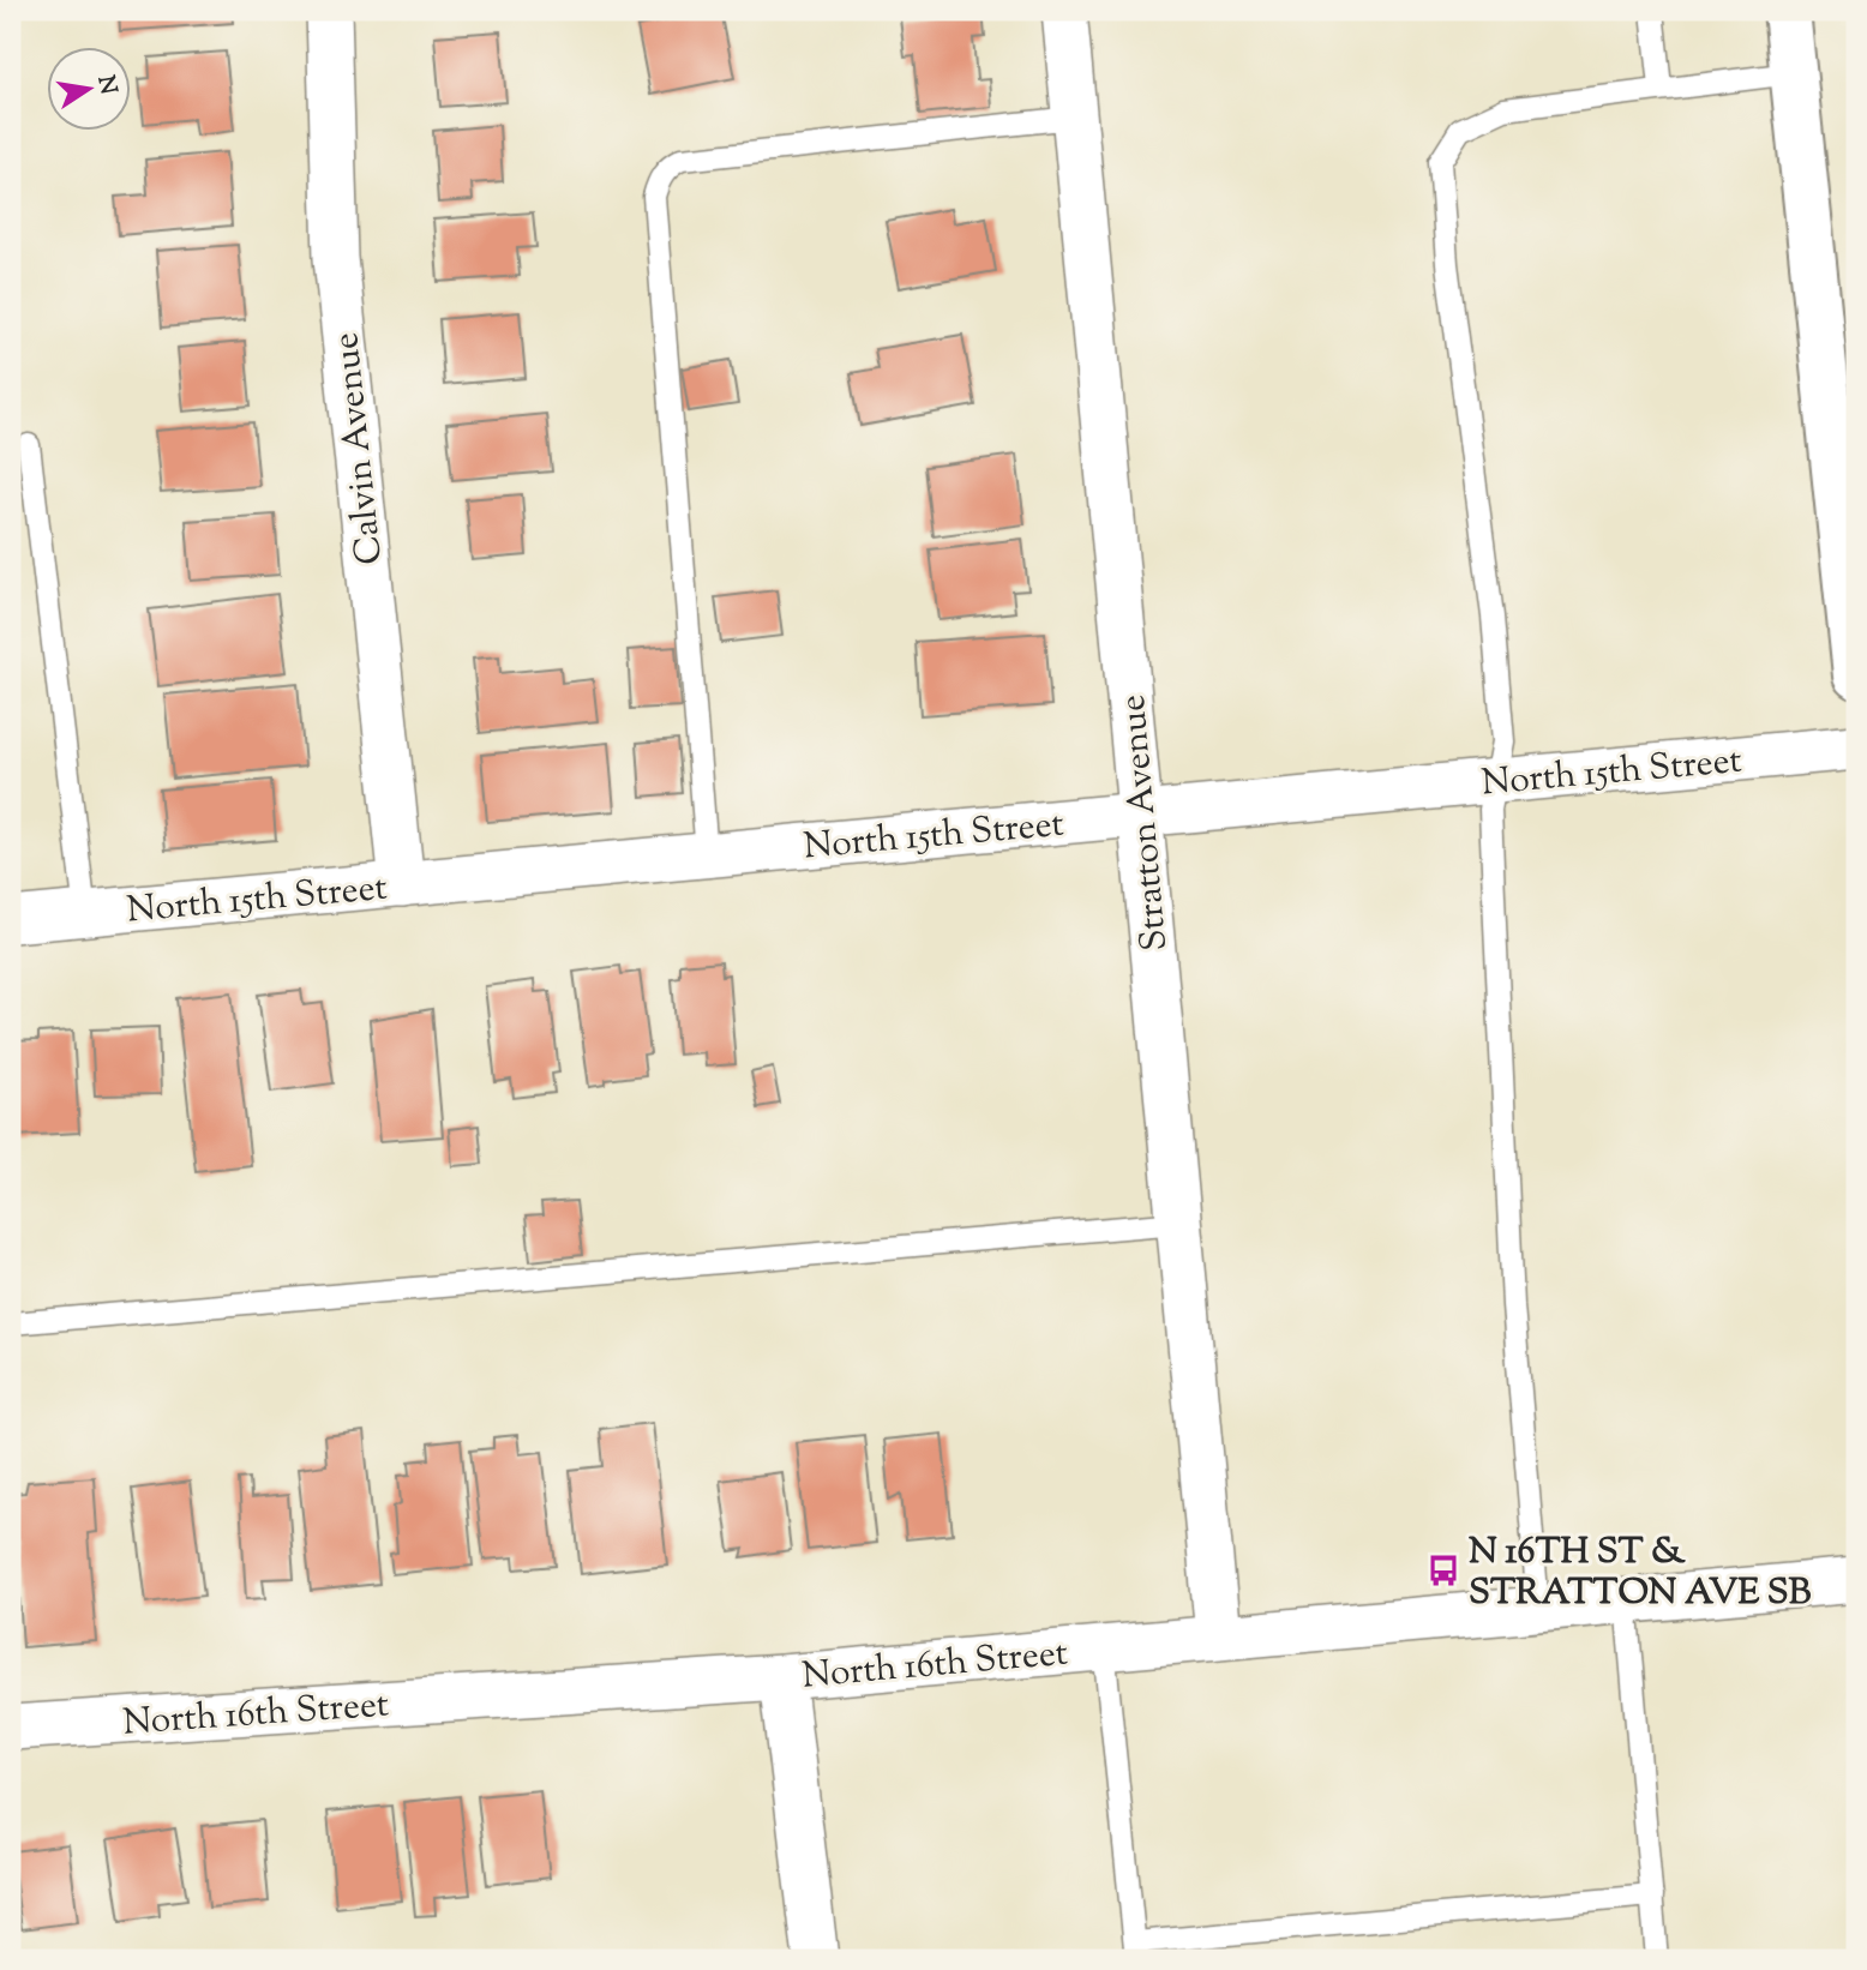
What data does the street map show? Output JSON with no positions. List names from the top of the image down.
{
  "streets": {
    "street": [
      "Calvin Avenue",
      "North 15th Street",
      "Stratton Avenue",
      "North 16th Street"
    ]
  },
  "crossings": [
    ["Calvin Avenue", "North 15th Street"],
    ["North 15th Street", "Stratton Avenue"],
    ["Stratton Avenue", "North 16th Street"]
  ],
  "places": {
    "bus stop": ["N 16TH ST & STRATTON AVE SB"]
  },
  "north": "right"
}
